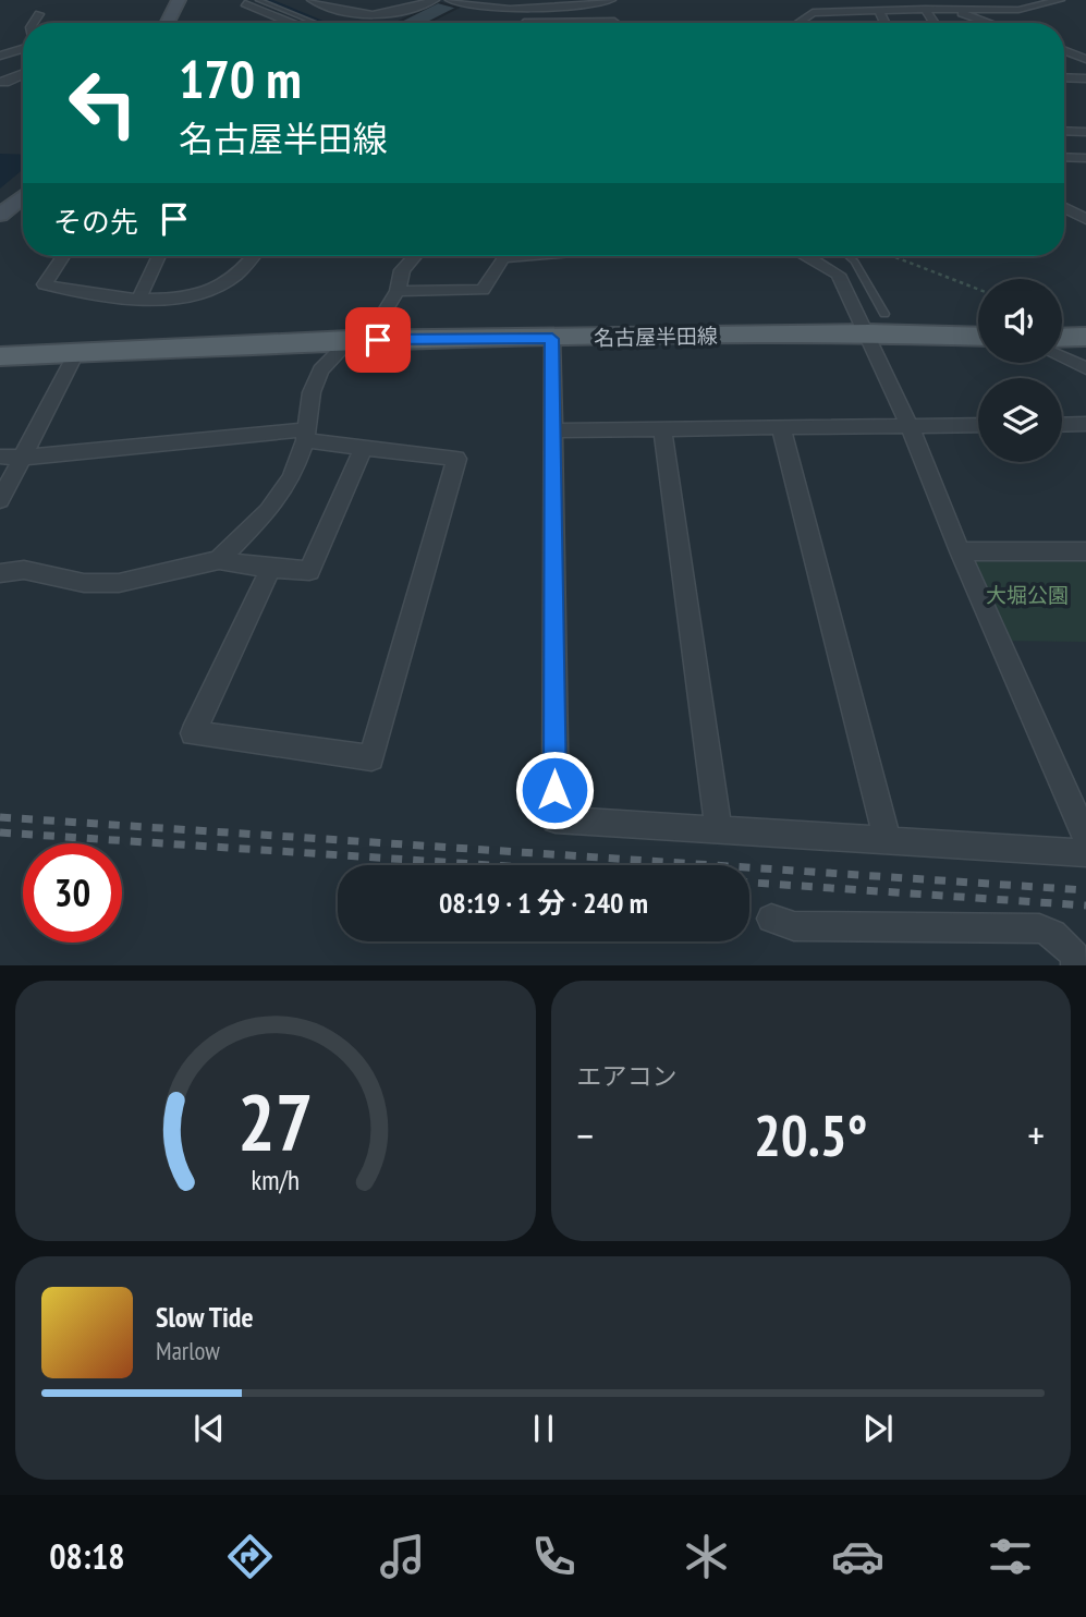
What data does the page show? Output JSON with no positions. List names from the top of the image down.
{
  "streets": {
    "main road": ["名古屋半田線"]
  },
  "parks": ["大堀公園"],
  "page": {
    "turn": ["170 m", "名古屋半田線"],
    "then": "その先",
    "limit": "30",
    "trip": "08:19 · 1 分 · 240 m",
    "tile": "エアコン",
    "heat": ["−", "20.5°", "+"],
    "song": ["Slow Tide", "Marlow"],
    "tabs": "08:18",
    "gauge": ["27", "km/h"]
  }
}
